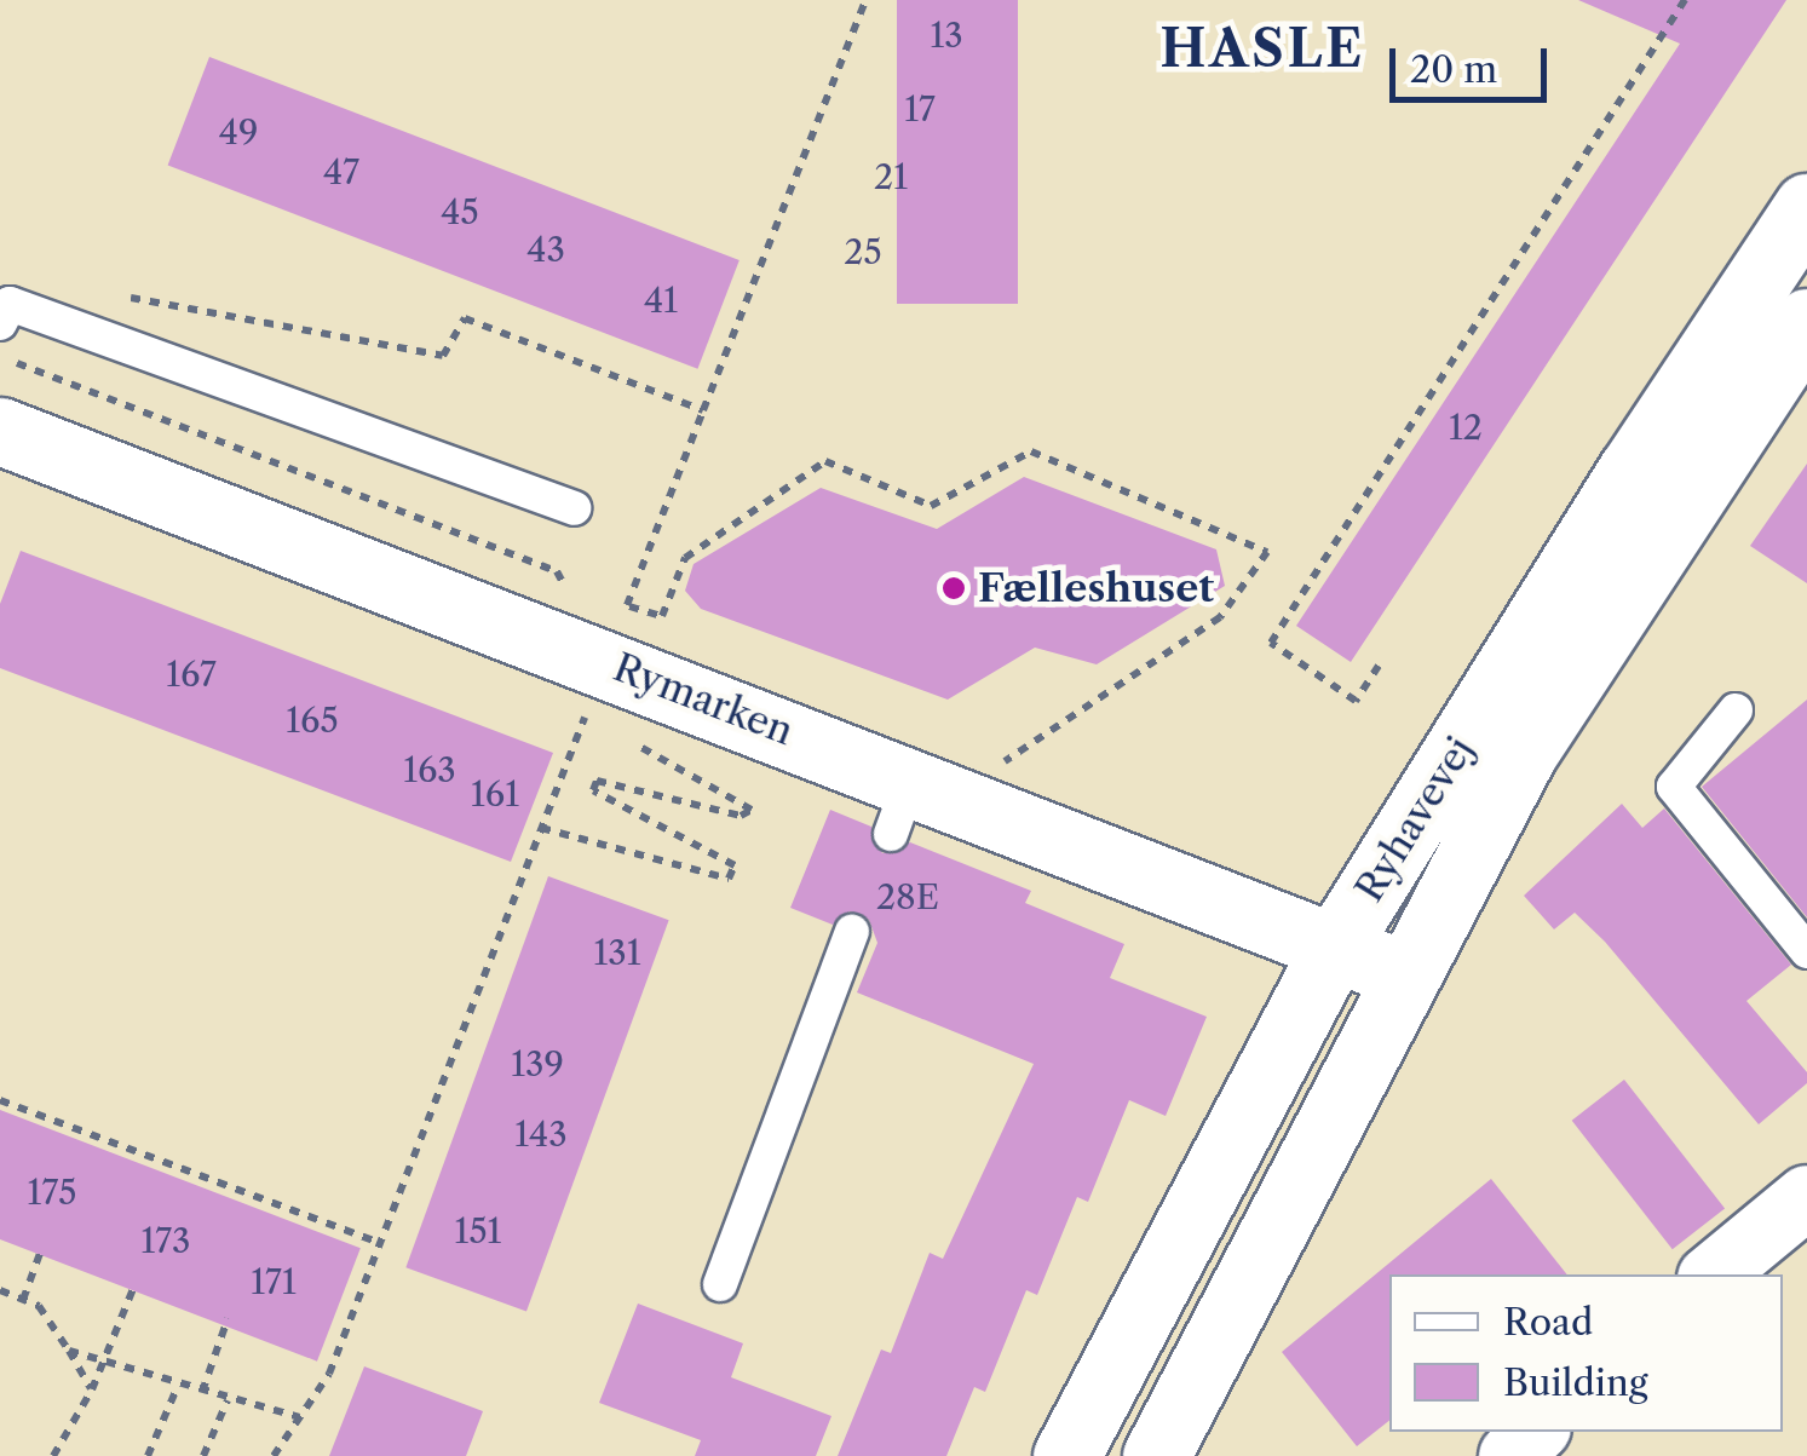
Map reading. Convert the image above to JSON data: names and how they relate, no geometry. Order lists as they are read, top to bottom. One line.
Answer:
{"streets":{"street":["Rymarken","Ryhavevej"]},"crossings":[["Rymarken","Ryhavevej"]],"districts":["HASLE"],"places":["Fælleshuset"],"house_numbers":["13","17","49","47","21","45","43","25","41","12","167","165","163","161","28E","131","139","143","175","151","173","171"],"legend":["Road","Building"],"scale_bar":"20 m"}
